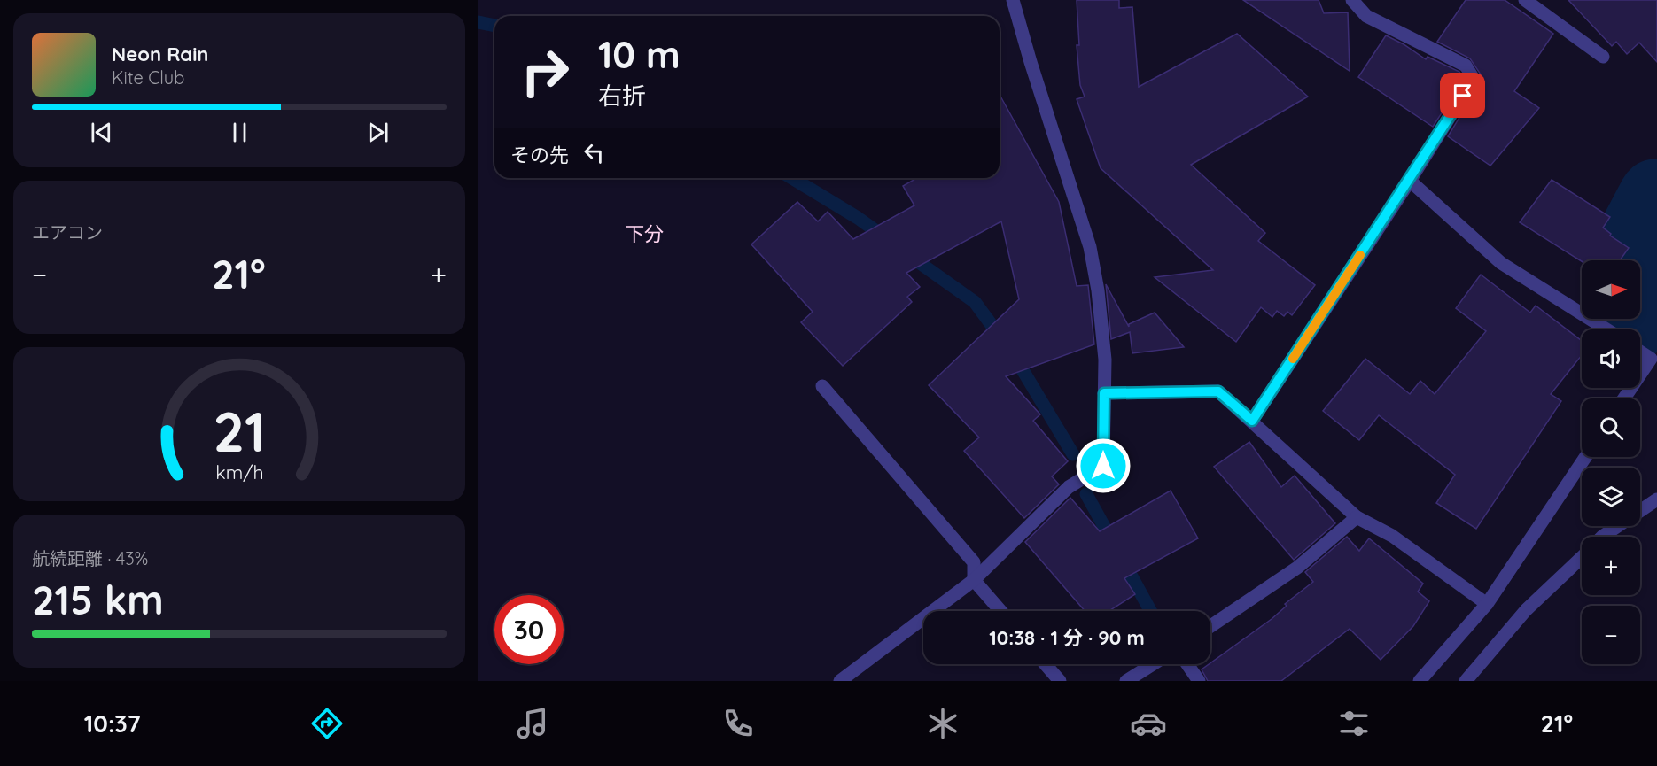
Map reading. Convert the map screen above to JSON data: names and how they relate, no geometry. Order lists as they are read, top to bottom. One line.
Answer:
{"districts":["下分"],"north":"right","page":{"turn":["10 m","右折"],"song":["Neon Rain","Kite Club"],"then":"その先","tile":["エアコン",["航続距離 · 43%","215 km"]],"heat":["−","21°","+"],"map_buttons":["+","−"],"limit":"30","trip":"10:38 · 1 分 · 90 m","tabs":["10:37","21°"],"gauge":["21","km/h"]}}
